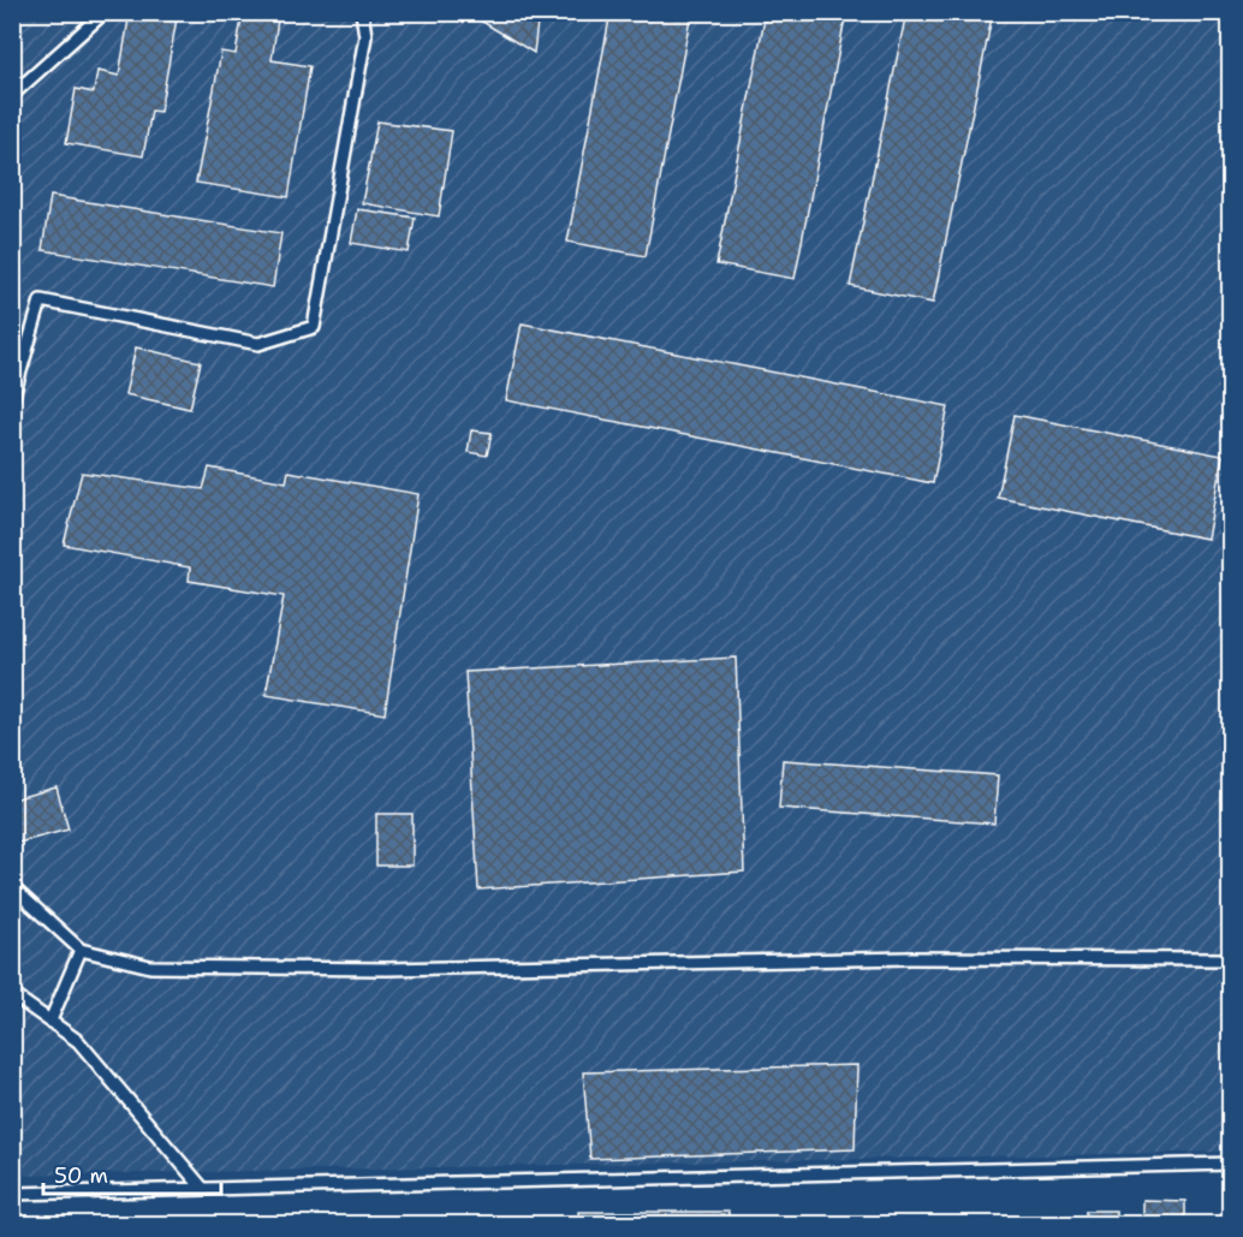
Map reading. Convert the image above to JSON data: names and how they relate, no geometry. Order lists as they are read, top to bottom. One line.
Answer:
{"scale_bar":"50 m"}
